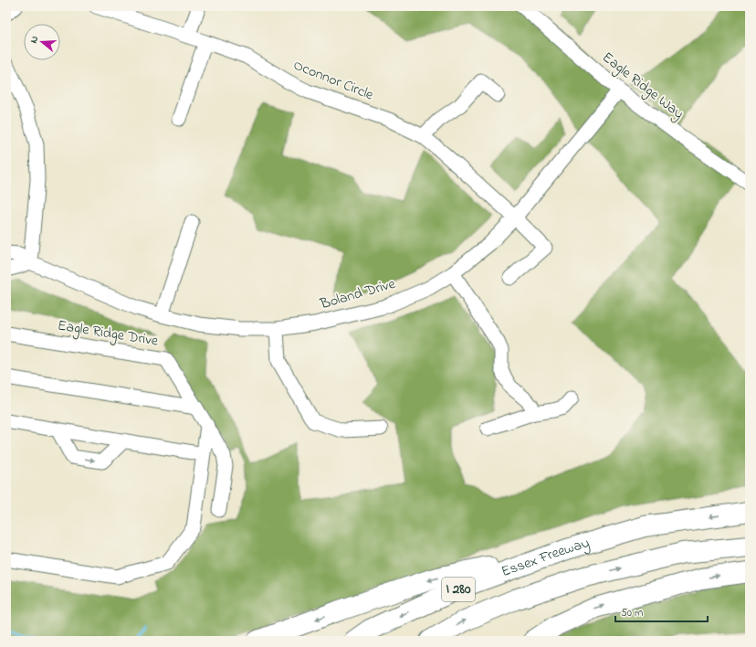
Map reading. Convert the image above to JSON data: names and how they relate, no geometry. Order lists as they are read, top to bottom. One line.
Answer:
{"streets":{"highway":["Essex Freeway","I 280"],"street":["Oconnor Circle","Eagle Ridge Way","Boland Drive","Eagle Ridge Drive"]},"crossings":[["Oconnor Circle","Boland Drive"],["Eagle Ridge Way","Boland Drive"]],"scale_bar":"50 m","north":"left"}
